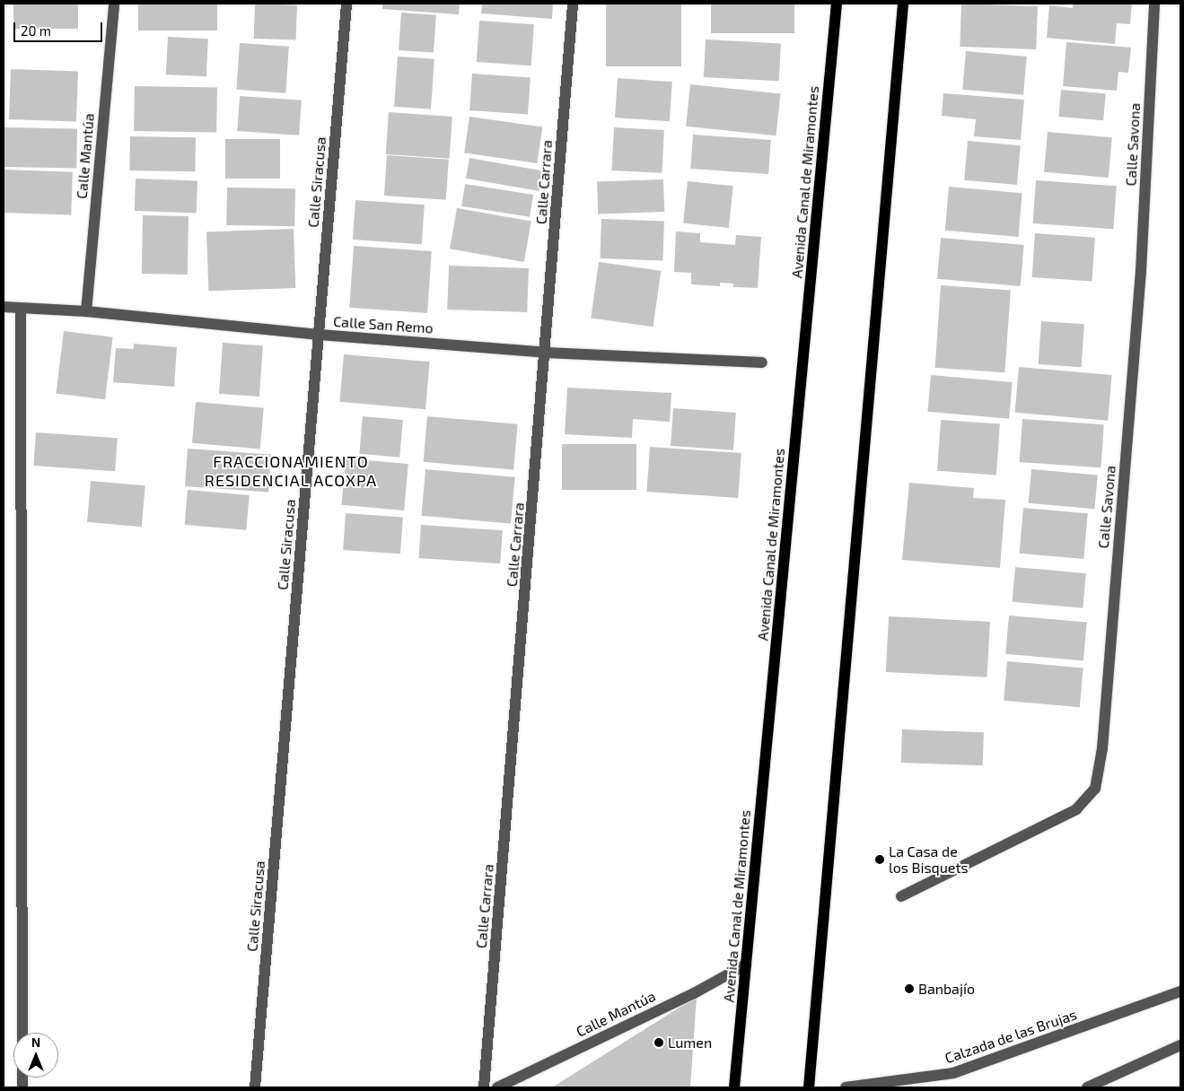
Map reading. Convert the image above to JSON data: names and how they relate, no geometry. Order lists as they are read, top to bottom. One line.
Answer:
{"streets":{"main road":["Avenida Canal de Miramontes"],"street":["Calle Savona","Calle Mantúa","Calle Siracusa","Calle Carrara","Calle San Remo","Calzada de las Brujas"]},"crossings":[["Calle Mantúa","Avenida Canal de Miramontes"],["Calle Mantúa","Calle San Remo"],["Calle Siracusa","Calle San Remo"],["Calle Carrara","Calle San Remo"]],"districts":["FRACCIONAMIENTO RESIDENCIAL ACOXPA"],"places":["La Casa de los Bisquets","Banbajío","Lumen"],"scale_bar":"20 m","north":"top"}
